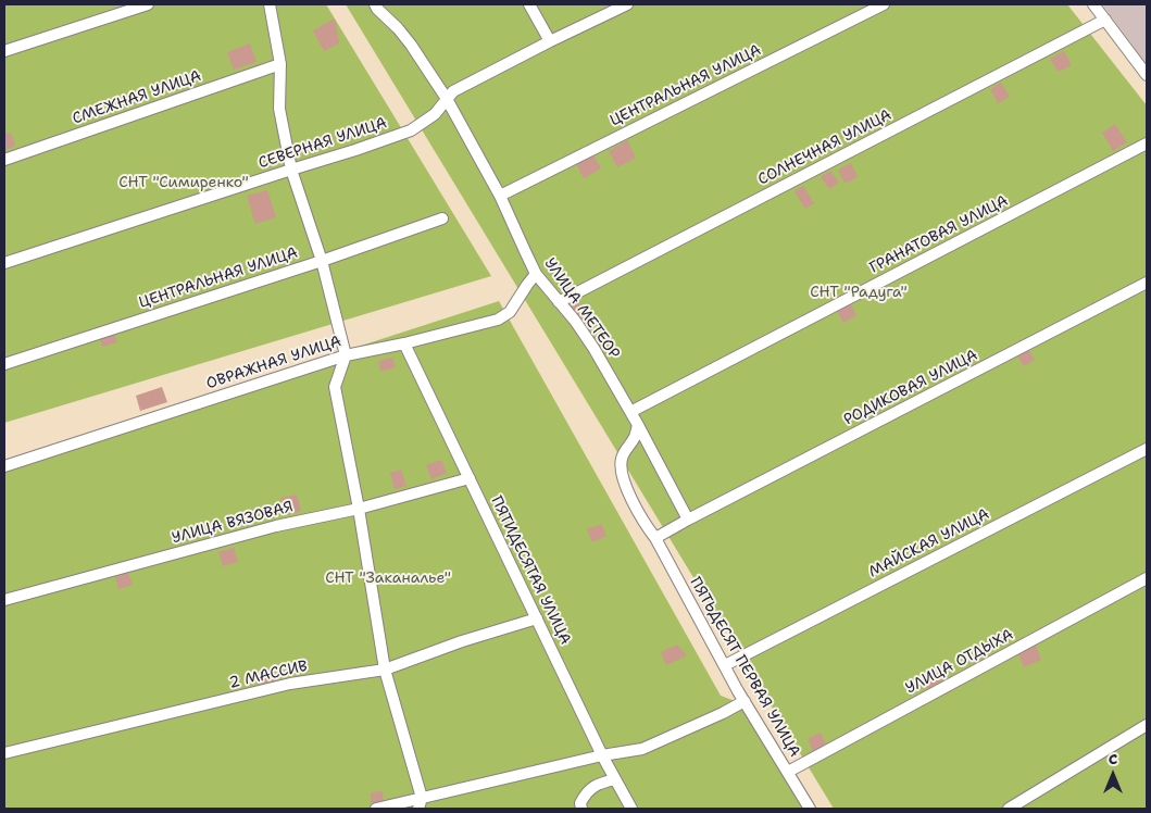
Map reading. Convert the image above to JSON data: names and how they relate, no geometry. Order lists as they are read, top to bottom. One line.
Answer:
{"streets":{"street":["ЦЕНТРАЛЬНАЯ УЛИЦА","СМЕЖНАЯ УЛИЦА","СЕВЕРНАЯ УЛИЦА","СОЛНЕЧНАЯ УЛИЦА","ГРАНАТОВАЯ УЛИЦА","УЛИЦА МЕТЕОР","ОВРАЖНАЯ УЛИЦА","РОДИКОВАЯ УЛИЦА","УЛИЦА ВЯЗОВАЯ","МАЙСКАЯ УЛИЦА","ПЯТИДЕСЯТАЯ УЛИЦА","УЛИЦА ОТДЫХА","ПЯТЬДЕСЯТ ПЕРВАЯ УЛИЦА","2 МАССИВ"]},"crossings":[["ЦЕНТРАЛЬНАЯ УЛИЦА","УЛИЦА МЕТЕОР"],["СЕВЕРНАЯ УЛИЦА","УЛИЦА МЕТЕОР"],["СОЛНЕЧНАЯ УЛИЦА","УЛИЦА МЕТЕОР"],["ГРАНАТОВАЯ УЛИЦА","УЛИЦА МЕТЕОР"],["УЛИЦА МЕТЕОР","ОВРАЖНАЯ УЛИЦА"],["УЛИЦА МЕТЕОР","РОДИКОВАЯ УЛИЦА"],["УЛИЦА МЕТЕОР","ПЯТЬДЕСЯТ ПЕРВАЯ УЛИЦА"],["ОВРАЖНАЯ УЛИЦА","ПЯТИДЕСЯТАЯ УЛИЦА"],["УЛИЦА ВЯЗОВАЯ","ПЯТИДЕСЯТАЯ УЛИЦА"],["МАЙСКАЯ УЛИЦА","ПЯТЬДЕСЯТ ПЕРВАЯ УЛИЦА"],["ПЯТИДЕСЯТАЯ УЛИЦА","2 МАССИВ"],["УЛИЦА ОТДЫХА","ПЯТЬДЕСЯТ ПЕРВАЯ УЛИЦА"]],"parks":["СНТ \"Симиренко\"","СНТ \"Радуга\"","СНТ \"Заканалье\""],"north":"top"}
